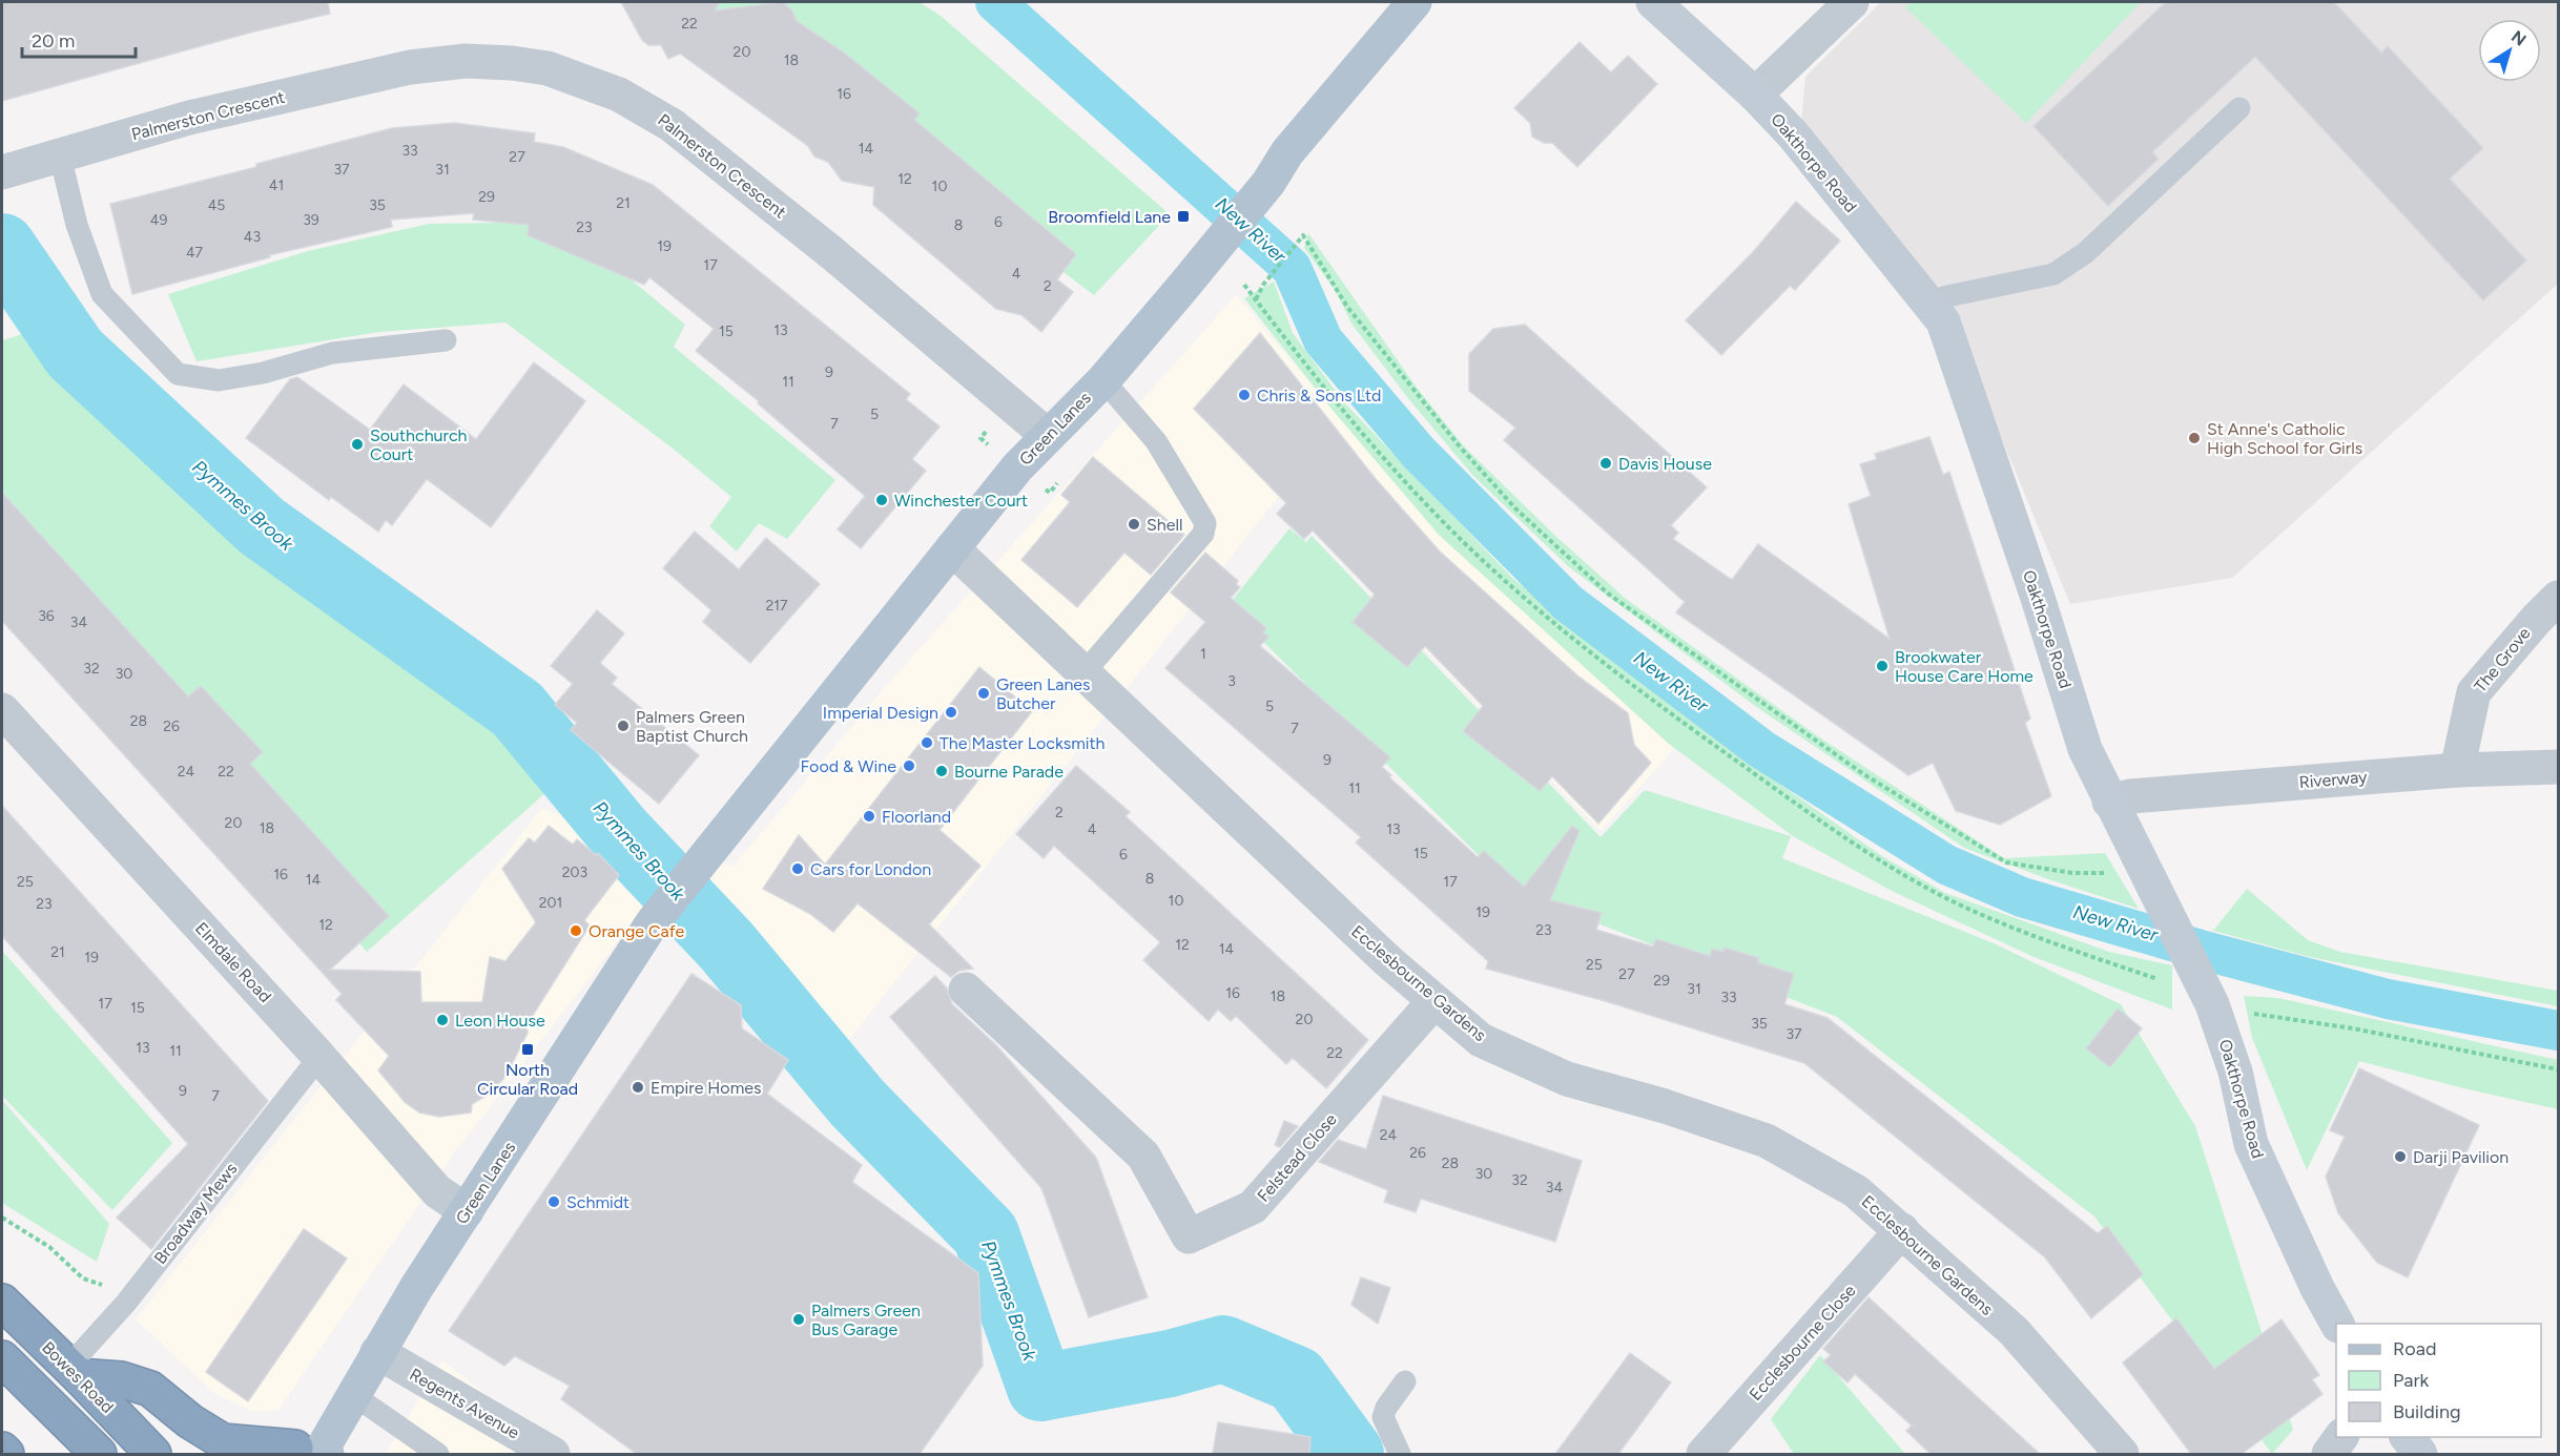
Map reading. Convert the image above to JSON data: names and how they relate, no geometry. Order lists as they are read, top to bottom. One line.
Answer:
{"streets":{"highway":["Bowes Road"],"main road":["Green Lanes"],"street":["Palmerston Crescent","Oakthorpe Road","The Grove","Riverway","Elmdale Road","Ecclesbourne Gardens","Felstead Close","Ecclesbourne Close","Regents Avenue"],"lane":["Broadway Mews"]},"crossings":[["Palmerston Crescent","Green Lanes"],["Oakthorpe Road","Riverway"],["Green Lanes","Elmdale Road"],["Green Lanes","Ecclesbourne Gardens"],["Green Lanes","Regents Avenue"],["The Grove","Riverway"],["Elmdale Road","Broadway Mews"],["Ecclesbourne Gardens","Felstead Close"],["Ecclesbourne Gardens","Ecclesbourne Close"],["Broadway Mews","Bowes Road"]],"water":["New River","Pymmes Brook"],"places":{"transit":["Broomfield Lane","North Circular Road"],"other":["Chris & Sons Ltd","St Anne's Catholic High School for Girls","Southchurch Court","Davis House","Winchester Court","Shell","Brookwater House Care Home","Green Lanes Butcher","Imperial Design","Palmers Green Baptist Church","The Master Locksmith","Food & Wine","Bourne Parade","Floorland","Cars for London","Orange Cafe","Leon House","Empire Homes","Darji Pavilion","Schmidt","Palmers Green Bus Garage"]},"house_numbers":["22","20","18","16","14","33","27","37","31","12","41","10","29","21","45","35","49","39","6","8","23","43","19","47","17","4","2","13","15","9","11","5","7","217","36","34","1","32","30","3","5","28","26","7","9","24","22","11","2","20","18","4","13","15","6","203","16","8","14","25","17","10","201","23","19","12","23","12","14","21","19","25","27","29","31","16","18","33","17","15","20","35","37","13","11","22","9","7","24","26","28","30","32","34"],"legend":["Road","Park","Building"],"scale_bar":"20 m","north":"top right"}
